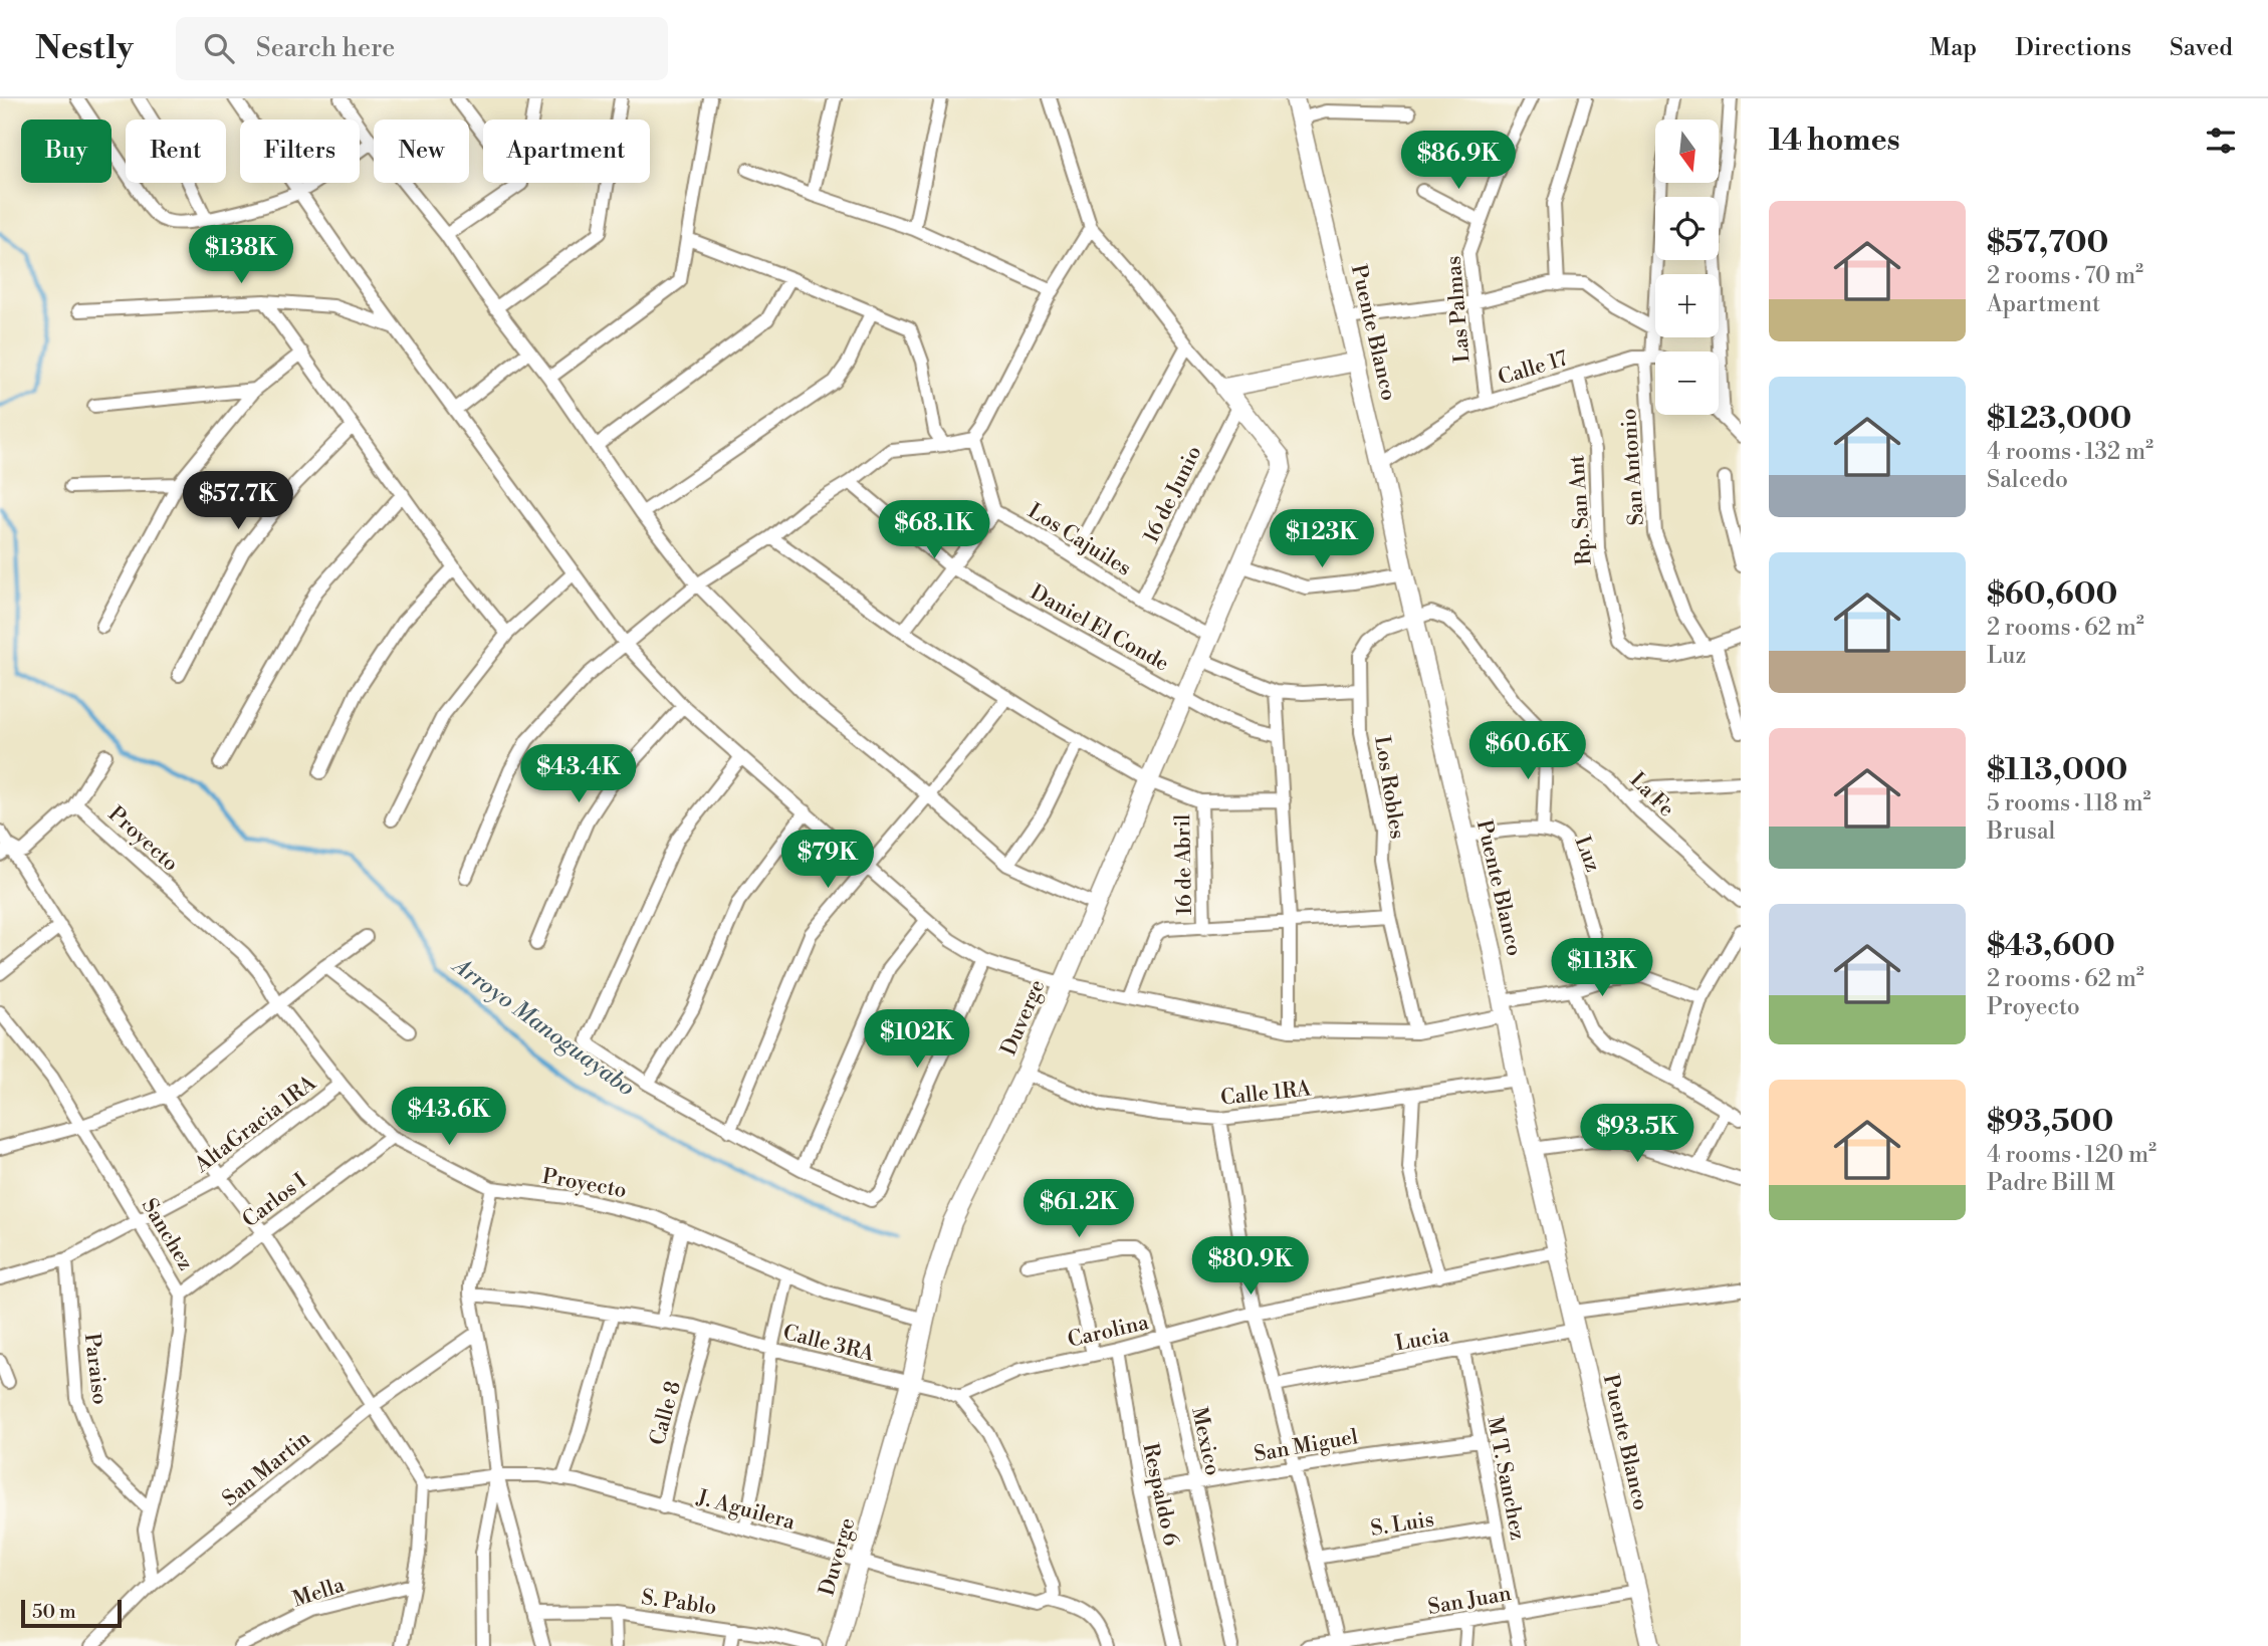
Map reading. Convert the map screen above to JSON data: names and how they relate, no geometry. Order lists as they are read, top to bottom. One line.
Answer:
{"streets":{"street":["Las Palmas","Puente Blanco","Calle 17","San Antonio","16 de Junio","Rp. San Ant","Los Cajuiles","Daniel El Conde","Los Robles","La Fe","Proyecto","Luz","16 de Abril","Duverge","Calle 1RA","AltaGracia 1RA","Carlos I","Sanchez","Carolina","Lucia","Calle 3RA","Paraiso","Calle 8","Mexico","San Miguel","San Martin","M T. Sanchez","Respaldo 6","J. Aguilera","S. Luis","Mella","San Juan","S. Pablo"]},"crossings":[["Las Palmas","Calle 17"],["Puente Blanco","Calle 17"],["Puente Blanco","Los Robles"],["Puente Blanco","La Fe"],["Puente Blanco","Luz"],["Puente Blanco","Calle 1RA"],["Puente Blanco","Carolina"],["Puente Blanco","Lucia"],["Puente Blanco","San Juan"],["Calle 17","San Antonio"],["Calle 17","Rp. San Ant"],["San Antonio","Rp. San Ant"],["16 de Junio","Los Cajuiles"],["16 de Junio","Duverge"],["Los Cajuiles","Duverge"],["Daniel El Conde","Duverge"],["Los Robles","La Fe"],["Proyecto","Duverge"],["Proyecto","AltaGracia 1RA"],["Proyecto","Carlos I"],["Duverge","Calle 1RA"],["Duverge","Calle 3RA"],["Duverge","J. Aguilera"],["AltaGracia 1RA","Sanchez"],["AltaGracia 1RA","Paraiso"],["Carlos I","Sanchez"],["Sanchez","Paraiso"],["Carolina","Calle 3RA"],["Carolina","Mexico"],["Carolina","Respaldo 6"],["Lucia","M T. Sanchez"],["Calle 3RA","Calle 8"],["Calle 8","J. Aguilera"],["Mexico","San Miguel"],["San Miguel","M T. Sanchez"],["San Miguel","Respaldo 6"],["M T. Sanchez","S. Luis"],["M T. Sanchez","San Juan"]],"water":["Arroyo Manoguayabo"],"scale_bar":"50 m","north":"bottom","page":{"header":"Nestly","search":"Search here","nav":["Map","Directions","Saved"],"heading":"14 homes","map_buttons":["+","−"],"chip":["Buy","Rent","Filters","New","Apartment"],"price":["$86.9K","$138K","$57.7K","$68.1K","$123K","$60.6K","$43.4K","$79K","$113K","$102K","$43.6K","$93.5K","$61.2K","$80.9K"],"list":[{"name":"$57,700","note":"2 rooms · 70 m² · Apartment"},{"name":"$123,000","note":"4 rooms · 132 m² · Salcedo"},{"name":"$60,600","note":"2 rooms · 62 m² · Luz"},{"name":"$113,000","note":"5 rooms · 118 m² · Brusal"},{"name":"$43,600","note":"2 rooms · 62 m² · Proyecto"},{"name":"$93,500","note":"4 rooms · 120 m² · Padre Bill M"}],"scale":"50 m"}}
